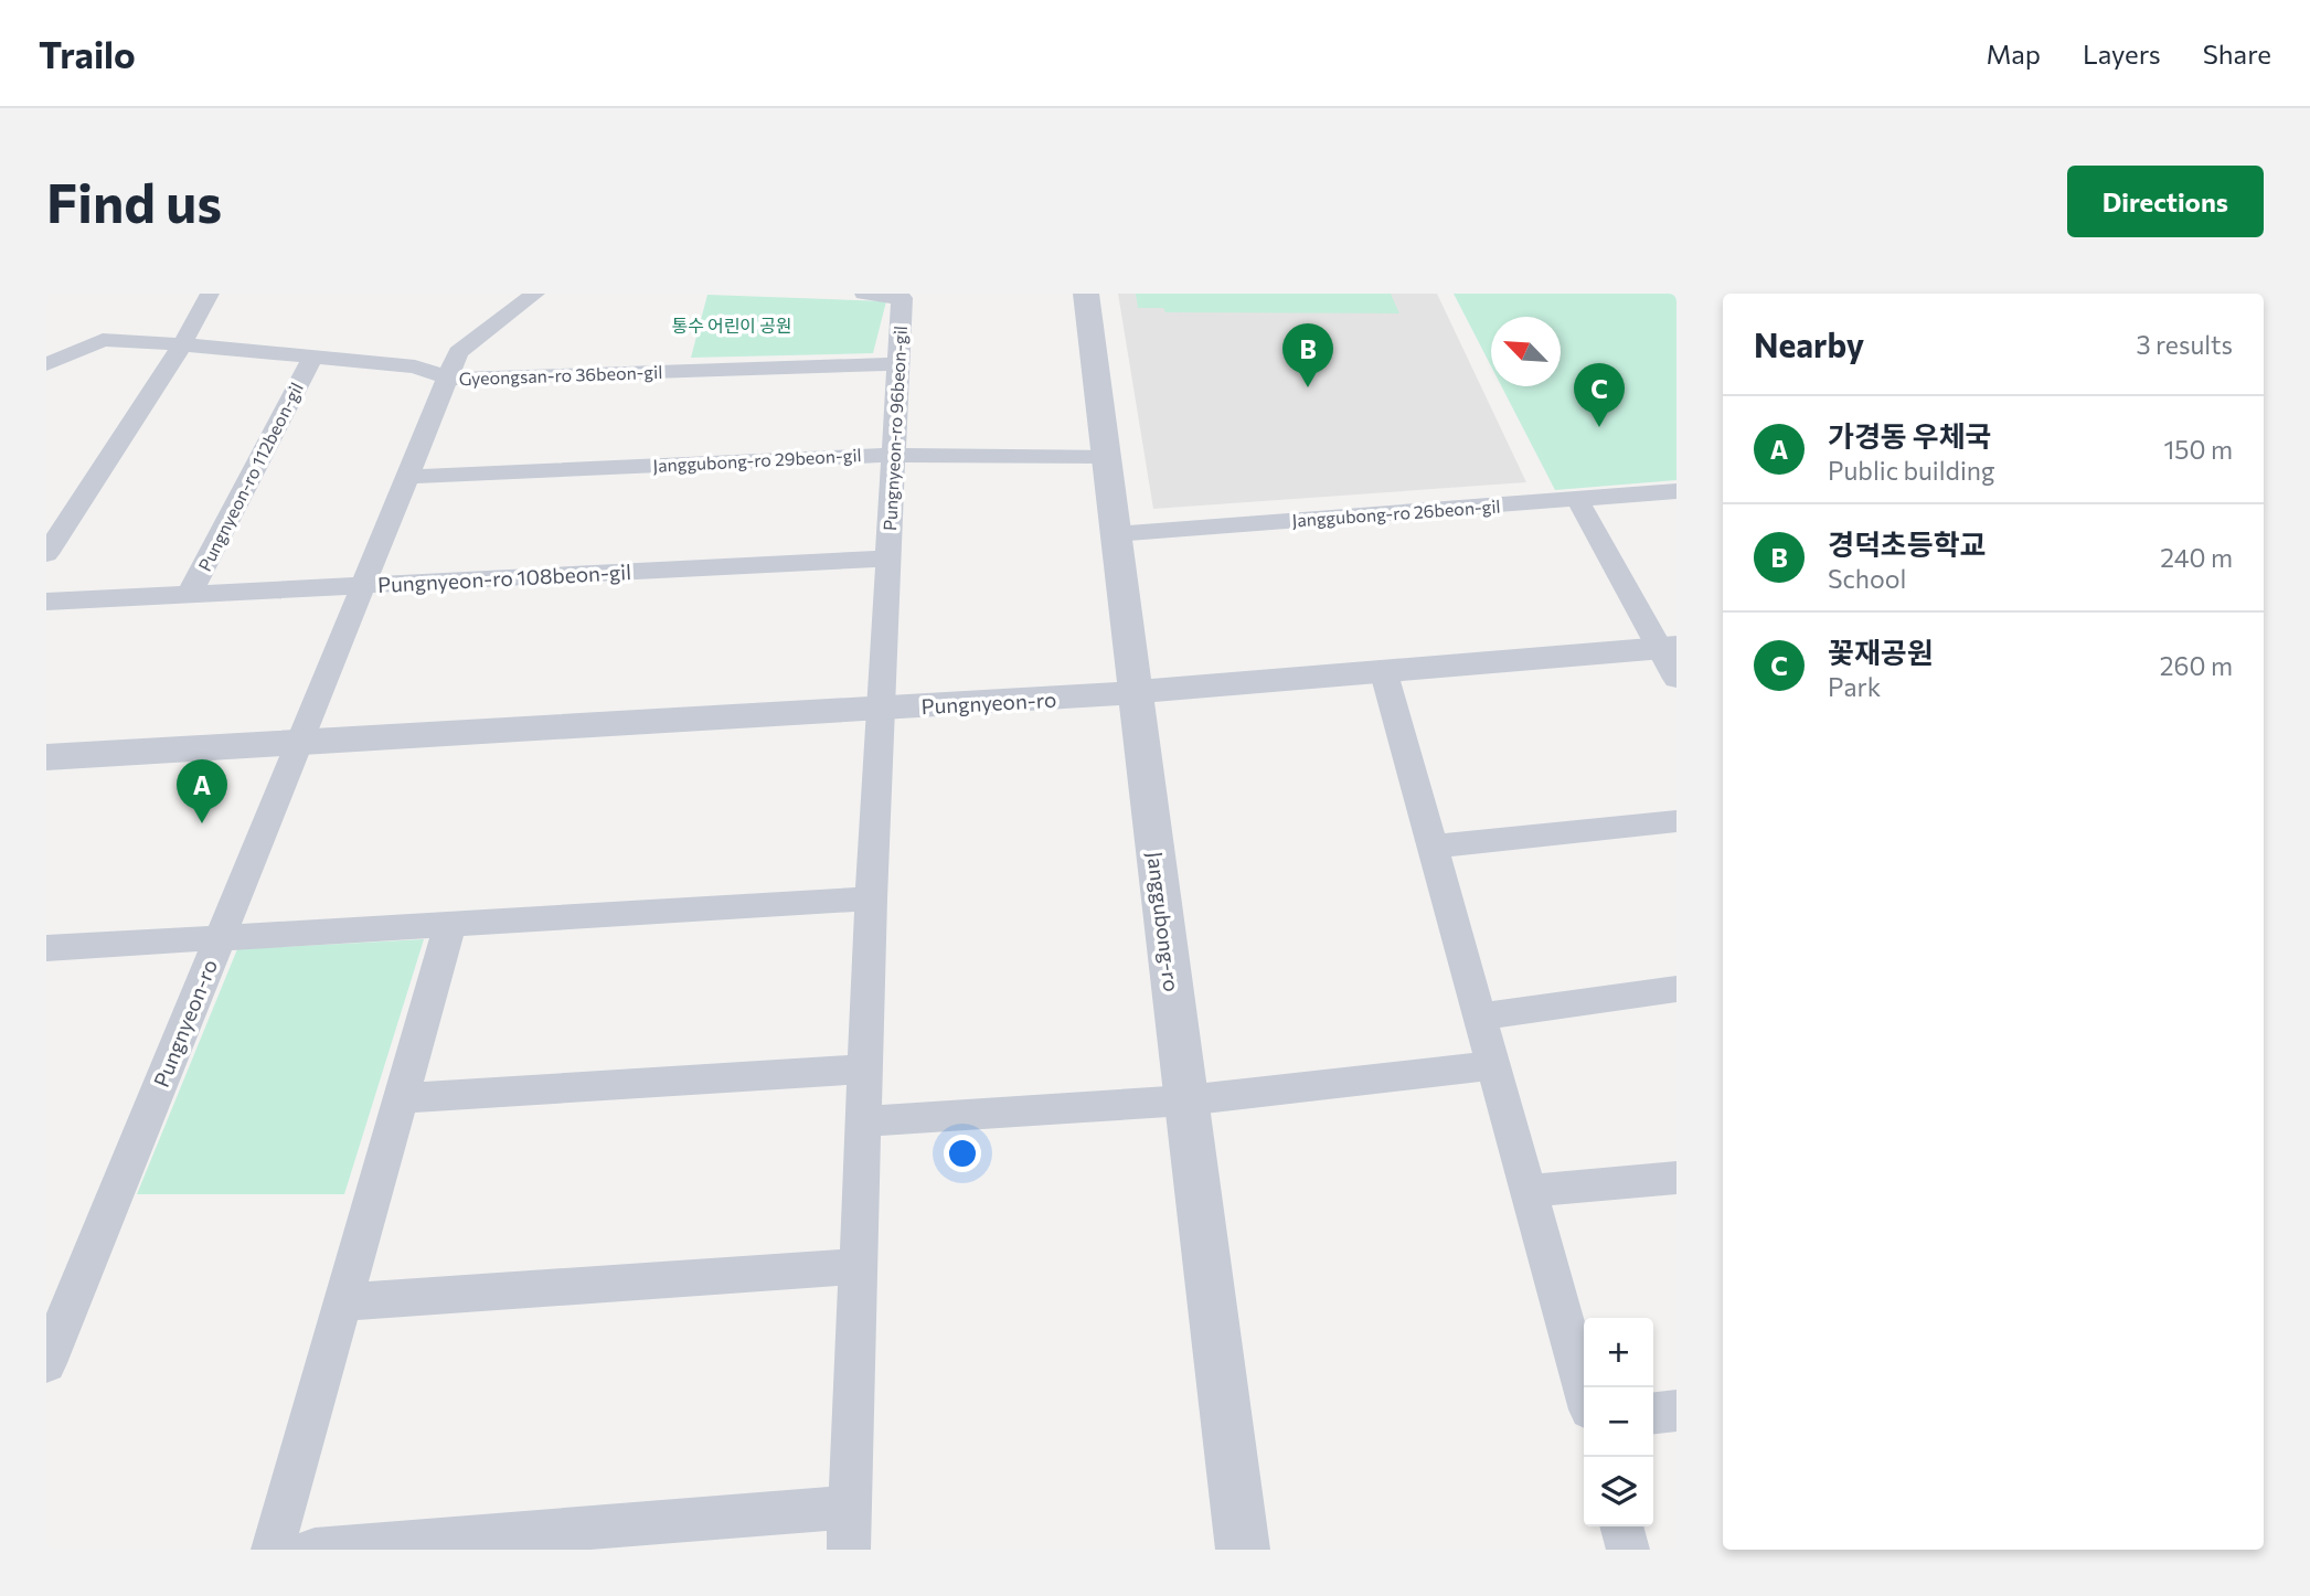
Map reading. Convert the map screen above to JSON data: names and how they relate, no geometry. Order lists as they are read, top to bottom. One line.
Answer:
{"streets":{"street":["Gyeongsan-ro 36beon-gil","Pungnyeon-ro 96beon-gil","Janggubong-ro 29beon-gil","Pungnyeon-ro 112beon-gil","Janggubong-ro 26beon-gil","Pungnyeon-ro 108beon-gil","Pungnyeon-ro","Janggubong-ro"]},"crossings":[["Gyeongsan-ro 36beon-gil","Pungnyeon-ro 96beon-gil"],["Gyeongsan-ro 36beon-gil","Pungnyeon-ro 112beon-gil"],["Gyeongsan-ro 36beon-gil","Pungnyeon-ro 108beon-gil"],["Pungnyeon-ro 96beon-gil","Janggubong-ro 29beon-gil"],["Pungnyeon-ro 96beon-gil","Pungnyeon-ro 108beon-gil"],["Pungnyeon-ro 96beon-gil","Pungnyeon-ro"],["Janggubong-ro 29beon-gil","Pungnyeon-ro 108beon-gil"],["Janggubong-ro 29beon-gil","Janggubong-ro"],["Pungnyeon-ro 112beon-gil","Pungnyeon-ro 108beon-gil"],["Janggubong-ro 26beon-gil","Janggubong-ro"],["Pungnyeon-ro 108beon-gil","Pungnyeon-ro"],["Pungnyeon-ro","Janggubong-ro"]],"parks":["통수 어린이 공원"],"north":"top left","page":{"header":"Trailo","nav":["Map","Layers","Share"],"buttons":"Directions","title":"Find us","heading":["Nearby","3 results"],"pins":["B","C","A"],"list":[{"mark":"A","name":"가경동 우체국","note":"Public building","value":"150 m"},{"mark":"B","name":"경덕초등학교","note":"School","value":"240 m"},{"mark":"C","name":"꽃재공원","note":"Park","value":"260 m"}],"map_buttons":["+","−"]}}
